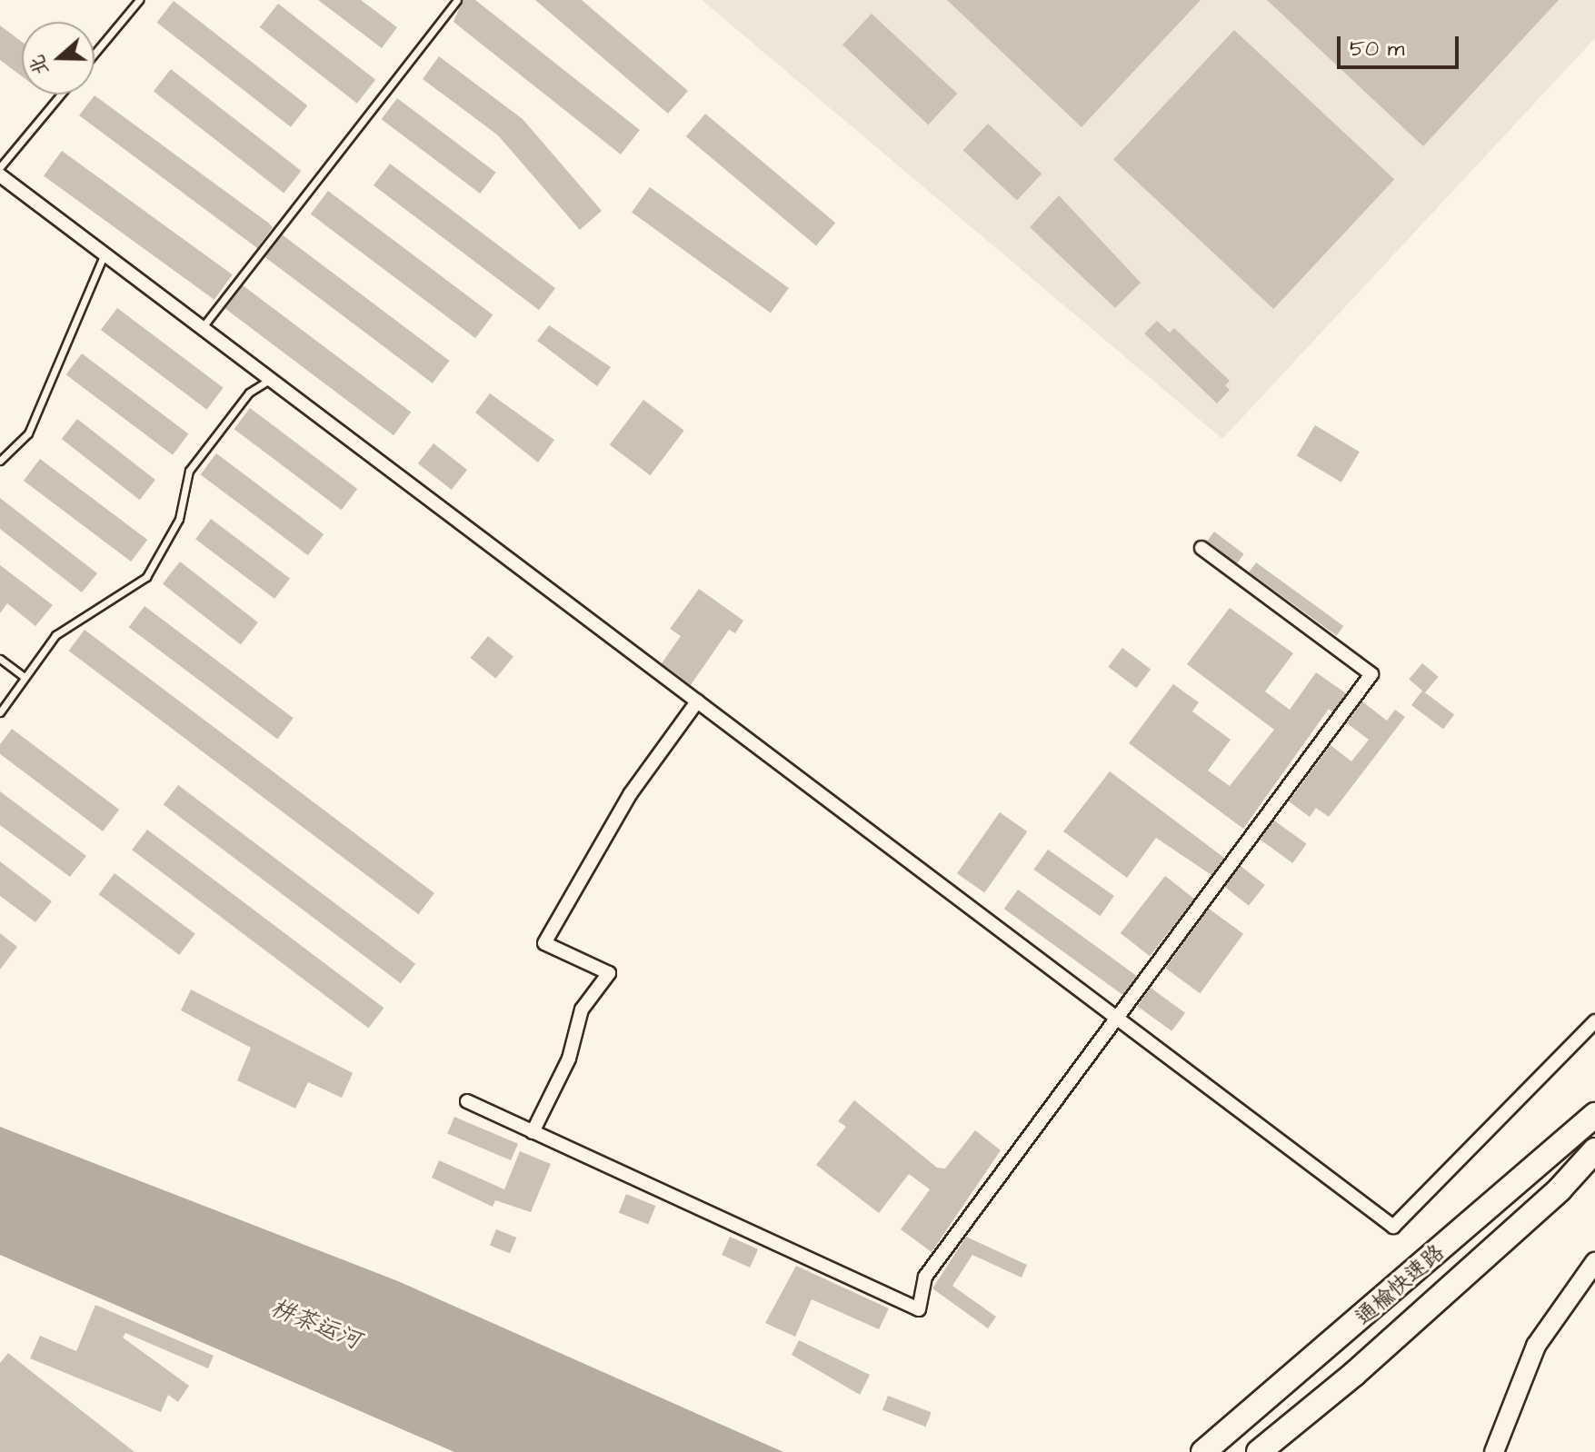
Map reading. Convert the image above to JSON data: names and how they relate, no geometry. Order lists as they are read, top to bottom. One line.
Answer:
{"streets":{"highway":["通榆快速路"]},"water":["栟茶运河"],"scale_bar":"50 m","north":"left"}
